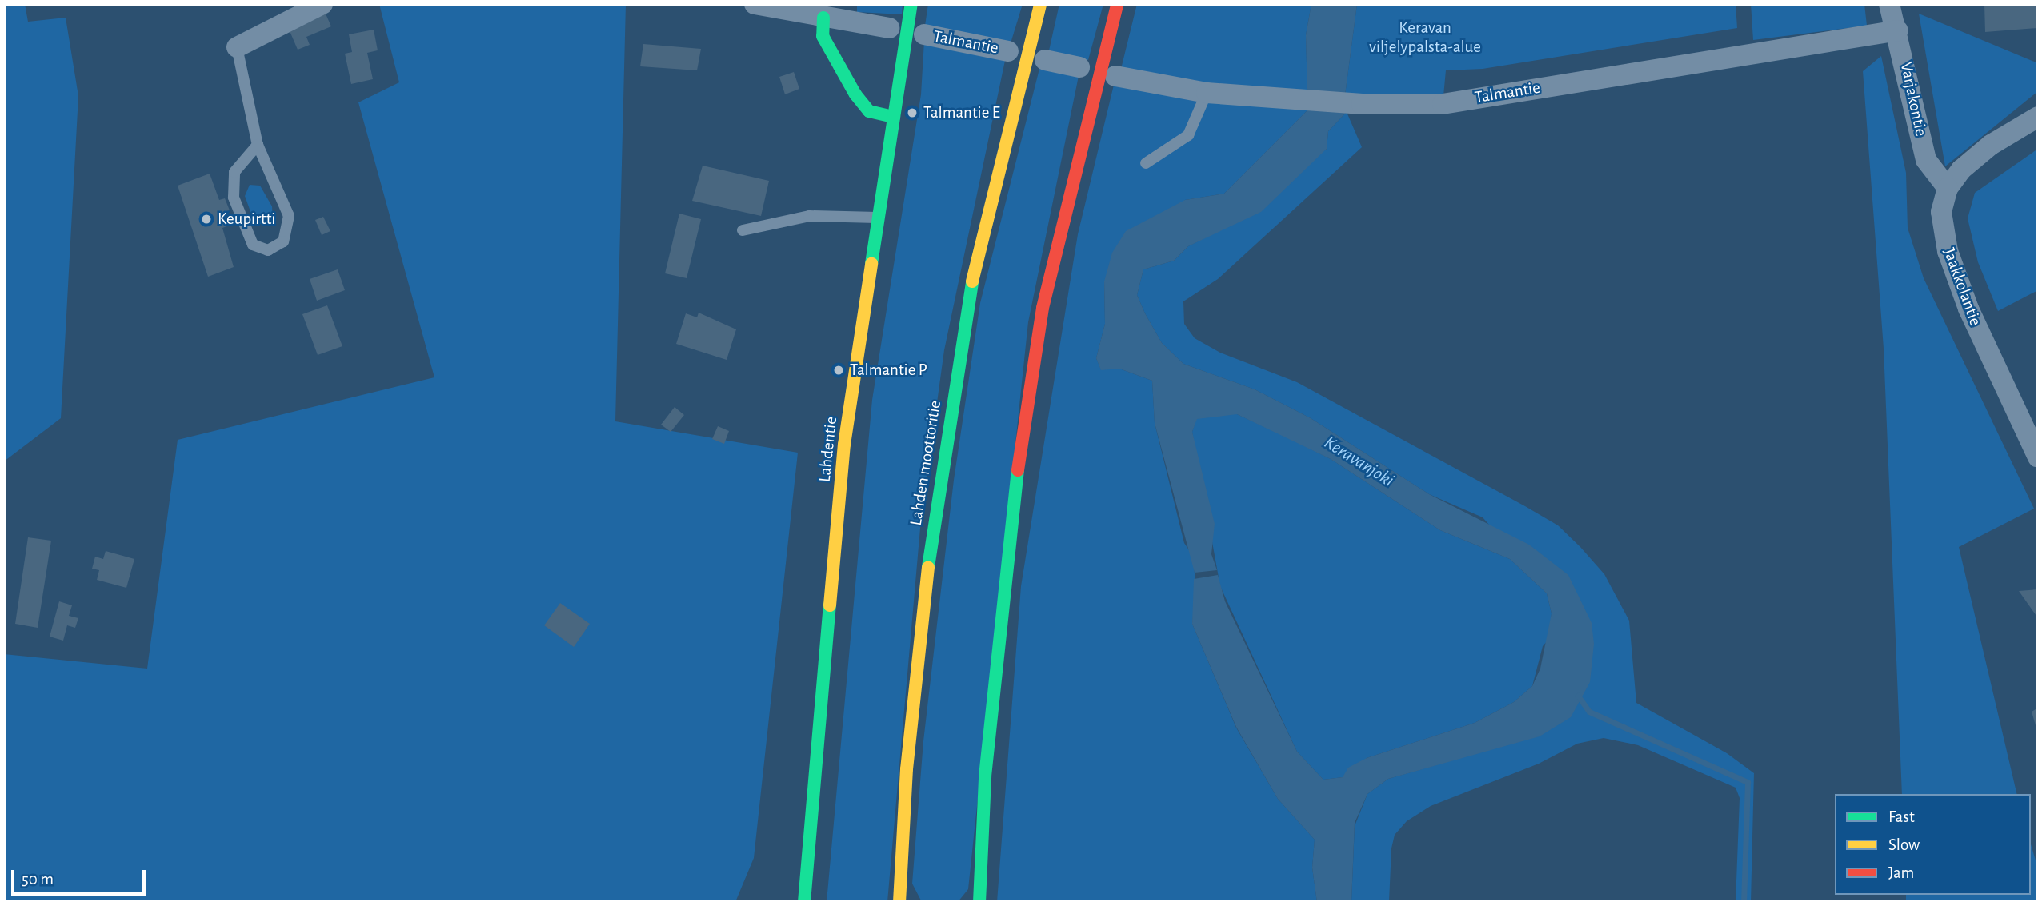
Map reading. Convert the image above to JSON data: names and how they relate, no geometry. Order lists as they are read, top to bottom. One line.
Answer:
{"streets":{"main road":["Lahdentie","Lahden moottoritie"],"street":["Talmantie","Varjakontie","Jaakkolantie"]},"crossings":[["Talmantie","Varjakontie"],["Varjakontie","Jaakkolantie"]],"water":["Keravanjoki"],"parks":["Keravan viljelypalsta-alue"],"places":["Talmantie E","Keupirtti","Talmantie P"],"legend":["Fast","Slow","Jam"],"scale_bar":"50 m"}
